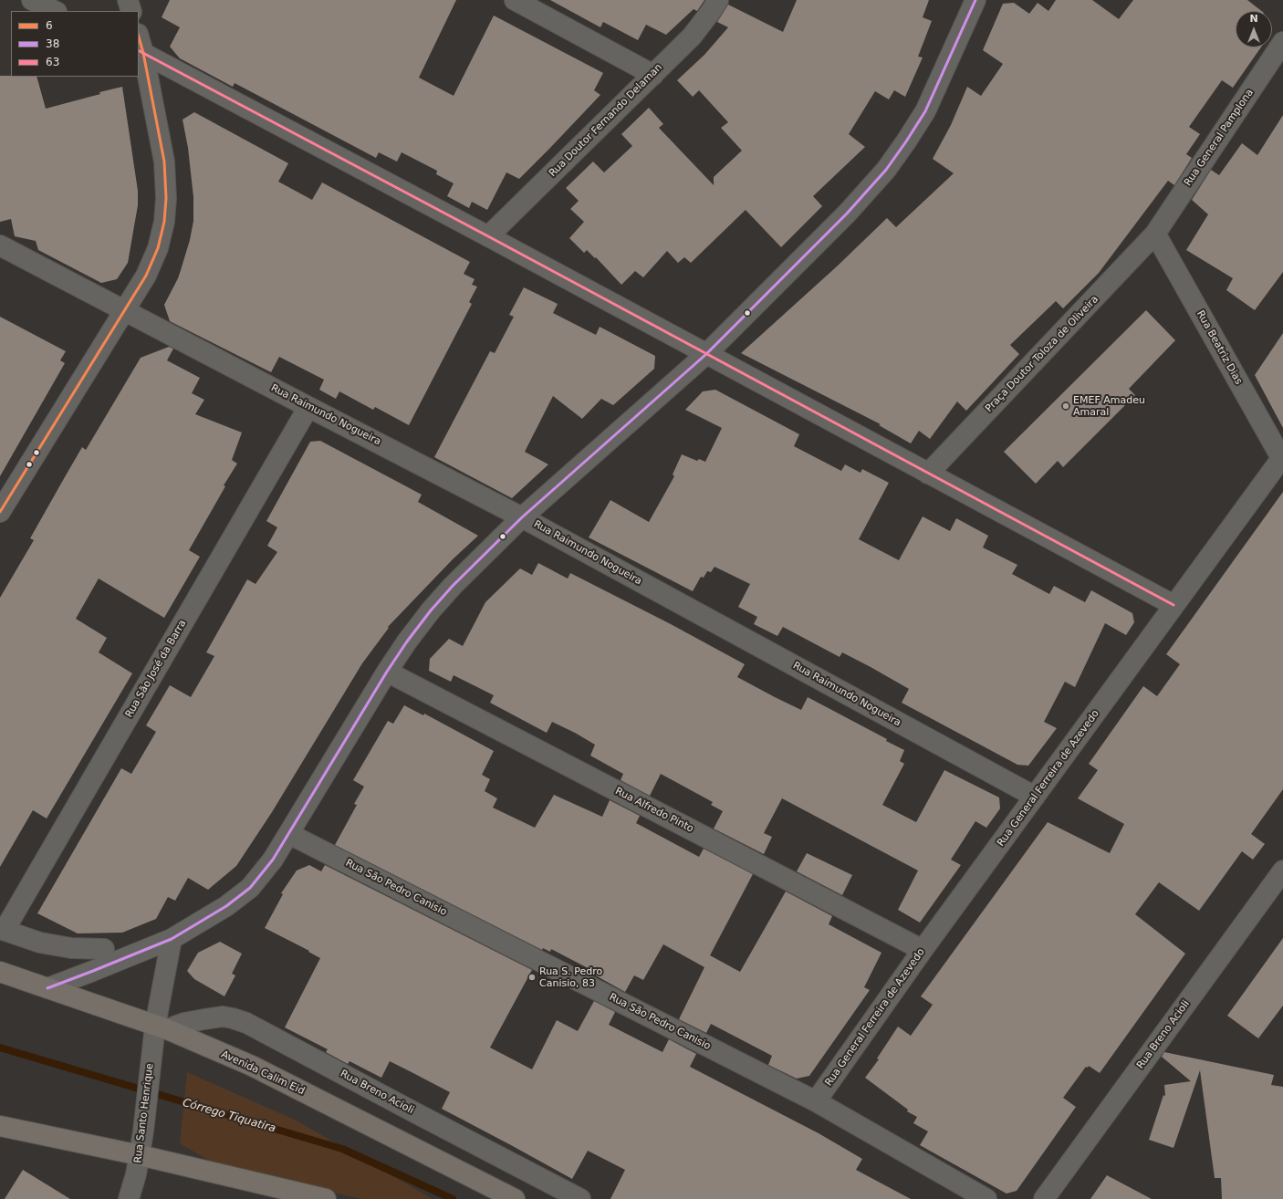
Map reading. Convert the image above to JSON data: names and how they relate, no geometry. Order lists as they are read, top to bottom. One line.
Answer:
{"streets":{"main road":["Avenida Calim Eid"],"street":["Rua Doutor Fernando Delaman","Rua General Pamplona","Rua Beatriz Dias","Praça Doutor Toloza de Oliveira","Rua Raimundo Nogueira","Rua São José da Barra","Rua General Ferreira de Azevedo","Rua Alfredo Pinto","Rua São Pedro Canisio","Rua Breno Acioli","Rua Santo Henrique"]},"crossings":[["Rua General Pamplona","Rua Beatriz Dias"],["Rua General Pamplona","Praça Doutor Toloza de Oliveira"],["Rua Beatriz Dias","Praça Doutor Toloza de Oliveira"],["Rua Beatriz Dias","Rua General Ferreira de Azevedo"],["Rua Raimundo Nogueira","Rua São José da Barra"],["Rua Raimundo Nogueira","Rua General Ferreira de Azevedo"],["Rua General Ferreira de Azevedo","Rua Alfredo Pinto"],["Rua General Ferreira de Azevedo","Rua São Pedro Canisio"],["Rua Breno Acioli","Avenida Calim Eid"],["Rua Breno Acioli","Rua Santo Henrique"],["Avenida Calim Eid","Rua Santo Henrique"]],"water":["Córrego Tiquatira"],"places":["EMEF Amadeu Amaral","Rua S. Pedro Canisio, 83"],"lines":["transit line 38","transit line 6","transit line 63"],"legend":["6","38","63"],"north":"top"}
